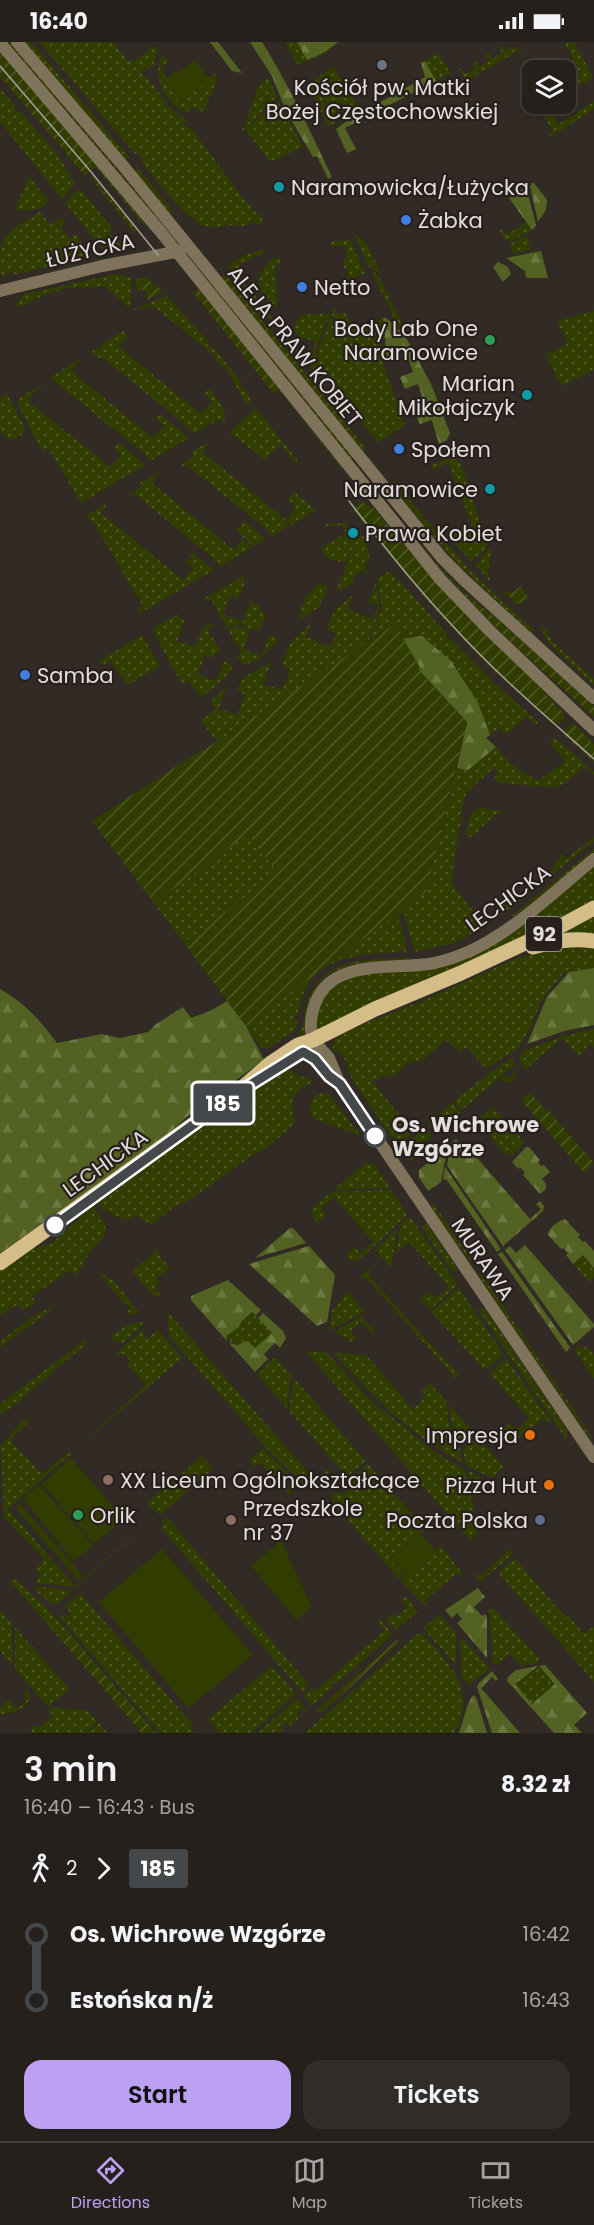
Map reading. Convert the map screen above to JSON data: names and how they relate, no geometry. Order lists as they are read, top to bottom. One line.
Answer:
{"streets":{"main road":["LECHICKA","92"],"street":["ŁUŻYCKA","ALEJA PRAW KOBIET","MURAWA"]},"crossings":[["ŁUŻYCKA","ALEJA PRAW KOBIET"],["LECHICKA","MURAWA"]],"places":["Kościół pw. Matki Bożej Częstochowskiej","Naramowicka/Łużycka","Żabka","Netto","Body Lab One Naramowice","Marian Mikołajczyk","Społem","Naramowice","Prawa Kobiet","Samba","Os. Wichrowe Wzgórze","Impresja","XX Liceum Ogólnokształcące","Pizza Hut","Orlik","Przedszkole nr 37","Poczta Polska"],"lines":["bus line 185"],"page":{"status":"16:40","on_map":"185","heading":["3 min","16:40 – 16:43 · Bus","8.32 zł"],"legs":["2","185"],"list":[{"name":"Os. Wichrowe Wzgórze","value":"16:42"},{"name":"Estońska n/ż","value":"16:43"}],"buttons":["Start","Tickets"],"tabs":["Directions","Map","Tickets"]}}
